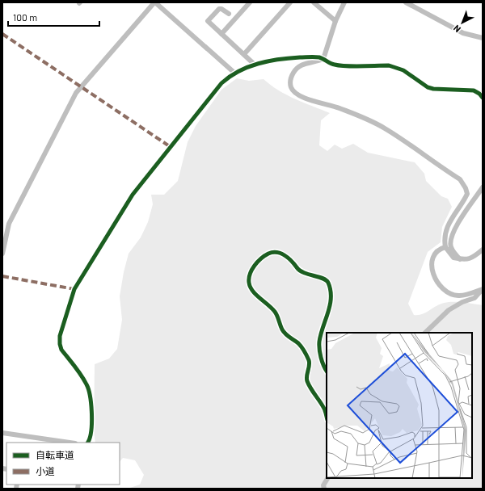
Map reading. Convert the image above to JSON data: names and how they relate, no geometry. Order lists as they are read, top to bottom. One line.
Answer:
{"legend":["自転車道","小道"],"scale_bar":"100 m","north":"bottom left"}
